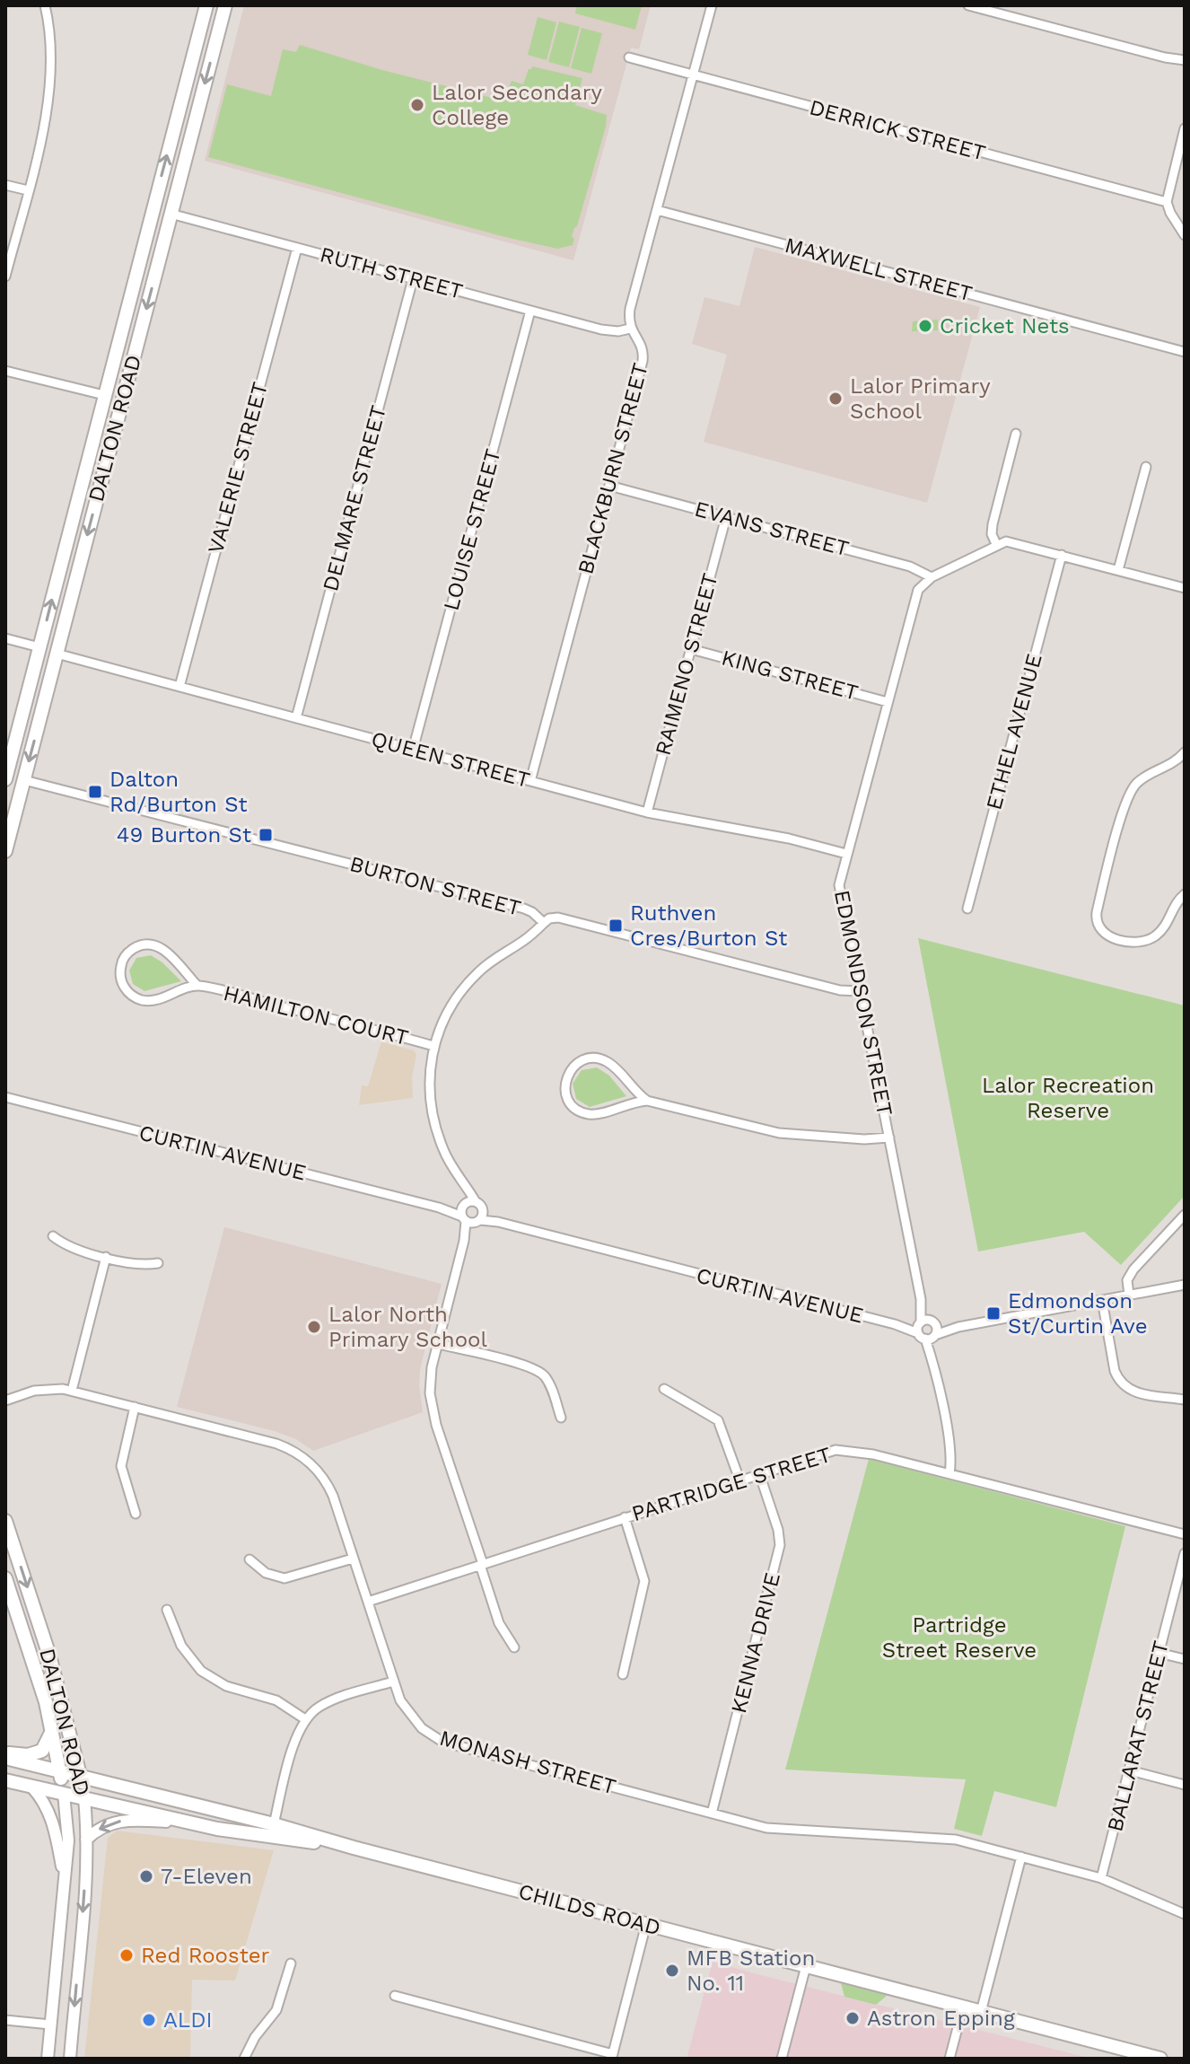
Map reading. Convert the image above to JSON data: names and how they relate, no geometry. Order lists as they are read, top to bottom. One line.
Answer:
{"streets":{"main road":["RUTH STREET","DALTON ROAD","BURTON STREET","CHILDS ROAD"],"street":["DERRICK STREET","MAXWELL STREET","VALERIE STREET","BLACKBURN STREET","DELMARE STREET","EVANS STREET","LOUISE STREET","RAIMENO STREET","KING STREET","ETHEL AVENUE","QUEEN STREET","EDMONDSON STREET","HAMILTON COURT","CURTIN AVENUE","PARTRIDGE STREET","KENNA DRIVE","BALLARAT STREET","MONASH STREET"]},"crossings":[["DERRICK STREET","BLACKBURN STREET"],["MAXWELL STREET","BLACKBURN STREET"],["RUTH STREET","DALTON ROAD"],["RUTH STREET","VALERIE STREET"],["RUTH STREET","BLACKBURN STREET"],["RUTH STREET","DELMARE STREET"],["RUTH STREET","LOUISE STREET"],["DALTON ROAD","QUEEN STREET"],["DALTON ROAD","BURTON STREET"],["DALTON ROAD","CHILDS ROAD"],["VALERIE STREET","QUEEN STREET"],["BLACKBURN STREET","EVANS STREET"],["BLACKBURN STREET","QUEEN STREET"],["DELMARE STREET","QUEEN STREET"],["EVANS STREET","RAIMENO STREET"],["EVANS STREET","EDMONDSON STREET"],["LOUISE STREET","QUEEN STREET"],["RAIMENO STREET","KING STREET"],["RAIMENO STREET","QUEEN STREET"],["KING STREET","EDMONDSON STREET"],["QUEEN STREET","EDMONDSON STREET"],["BURTON STREET","EDMONDSON STREET"],["BURTON STREET","CURTIN AVENUE"],["EDMONDSON STREET","CURTIN AVENUE"],["EDMONDSON STREET","PARTRIDGE STREET"],["HAMILTON COURT","CURTIN AVENUE"],["PARTRIDGE STREET","KENNA DRIVE"],["PARTRIDGE STREET","MONASH STREET"],["KENNA DRIVE","MONASH STREET"],["BALLARAT STREET","MONASH STREET"]],"parks":["Lalor Recreation Reserve","Partridge Street Reserve"],"places":{"other":["Lalor Secondary College","Cricket Nets","Lalor Primary School","Lalor North Primary School","7-Eleven","Red Rooster","MFB Station No. 11","Astron Epping","ALDI"],"transit":["Dalton Rd/Burton St","49 Burton St","Ruthven Cres/Burton St","Edmondson St/Curtin Ave"]}}
